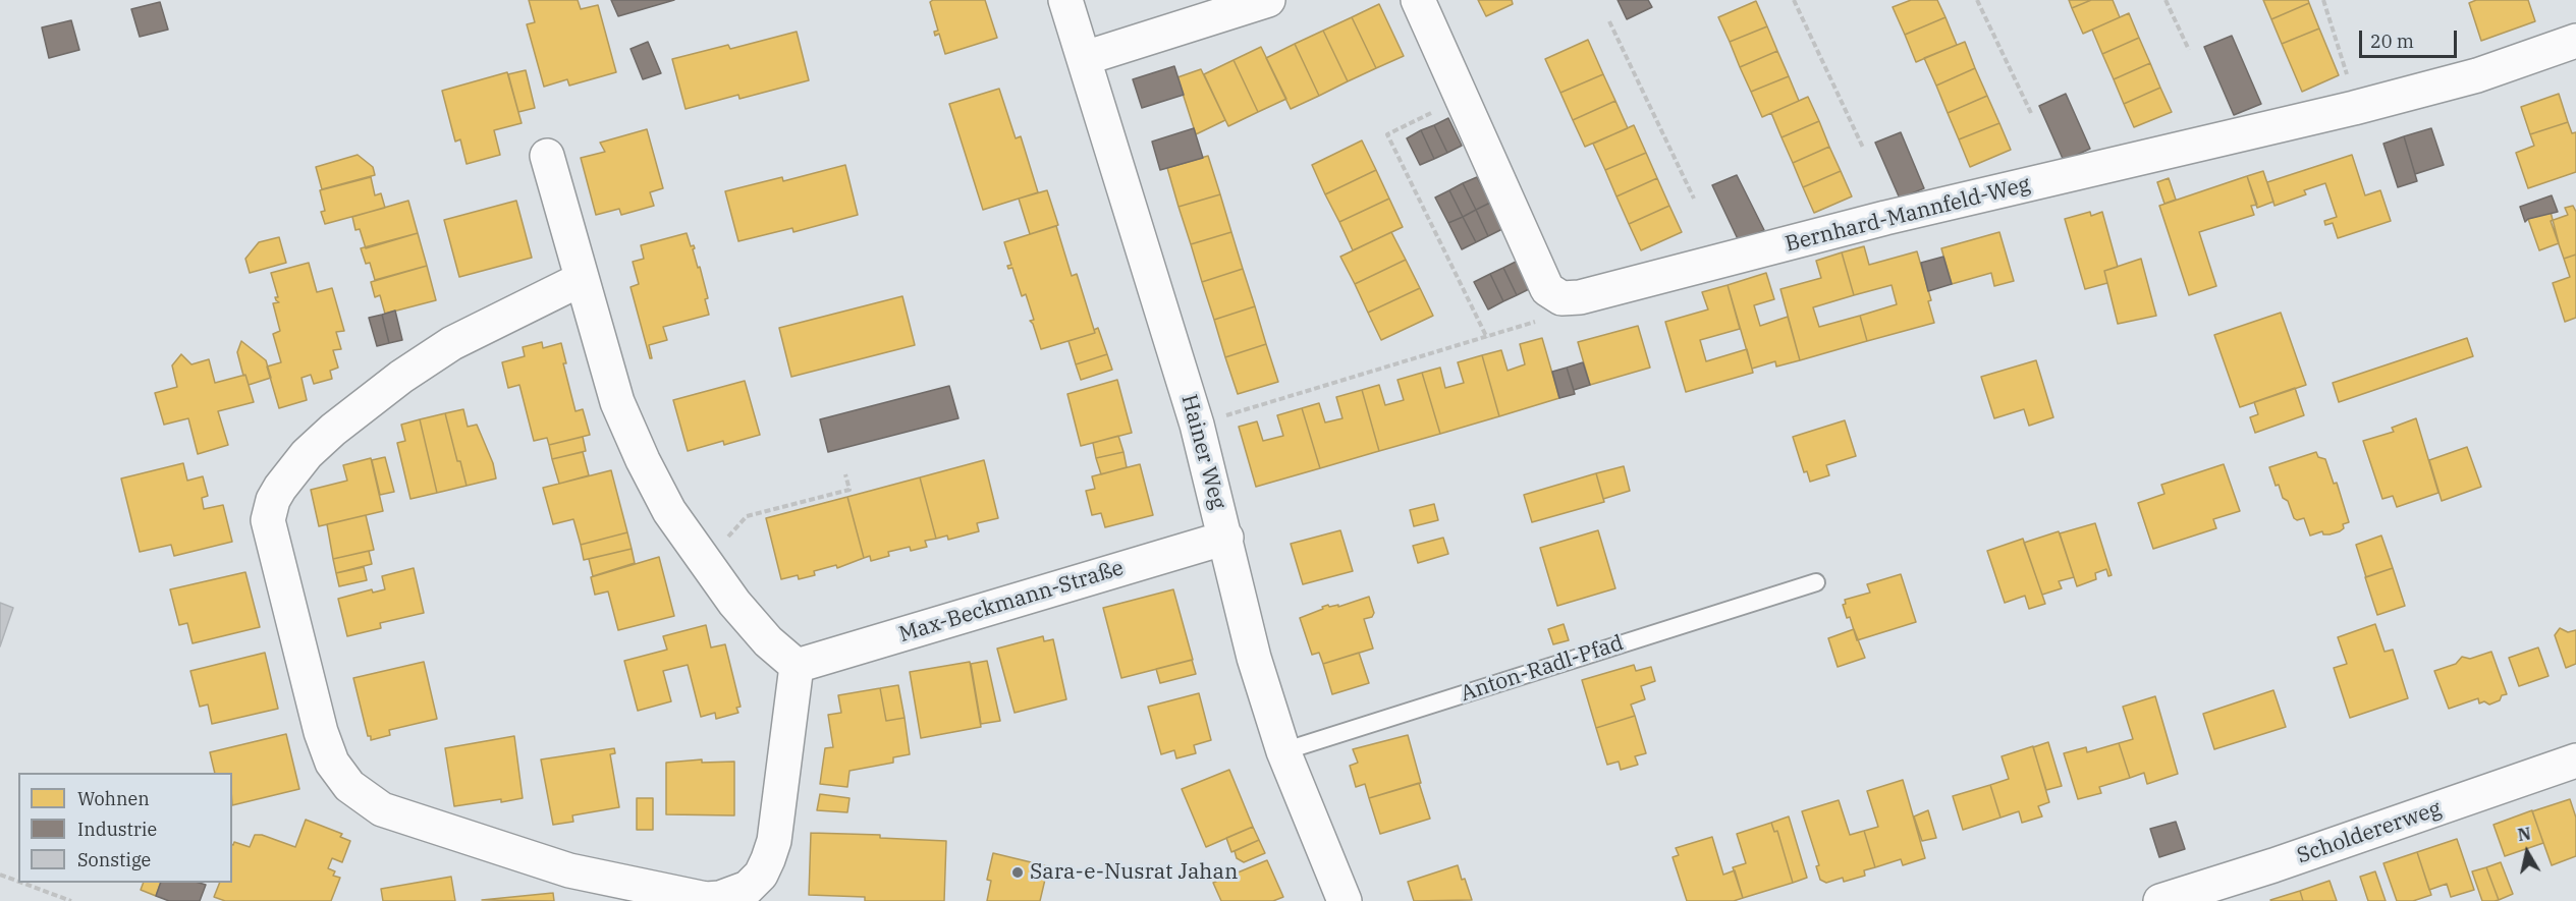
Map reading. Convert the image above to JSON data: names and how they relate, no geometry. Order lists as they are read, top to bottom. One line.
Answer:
{"streets":{"street":["Bernhard-Mannfeld-Weg","Hainer Weg","Max-Beckmann-Straße","Scholdererweg"],"lane":["Anton-Radl-Pfad"]},"crossings":[["Hainer Weg","Max-Beckmann-Straße"],["Hainer Weg","Anton-Radl-Pfad"]],"places":["Sara-e-Nusrat Jahan"],"legend":["Wohnen","Industrie","Sonstige"],"scale_bar":"20 m","north":"top"}
